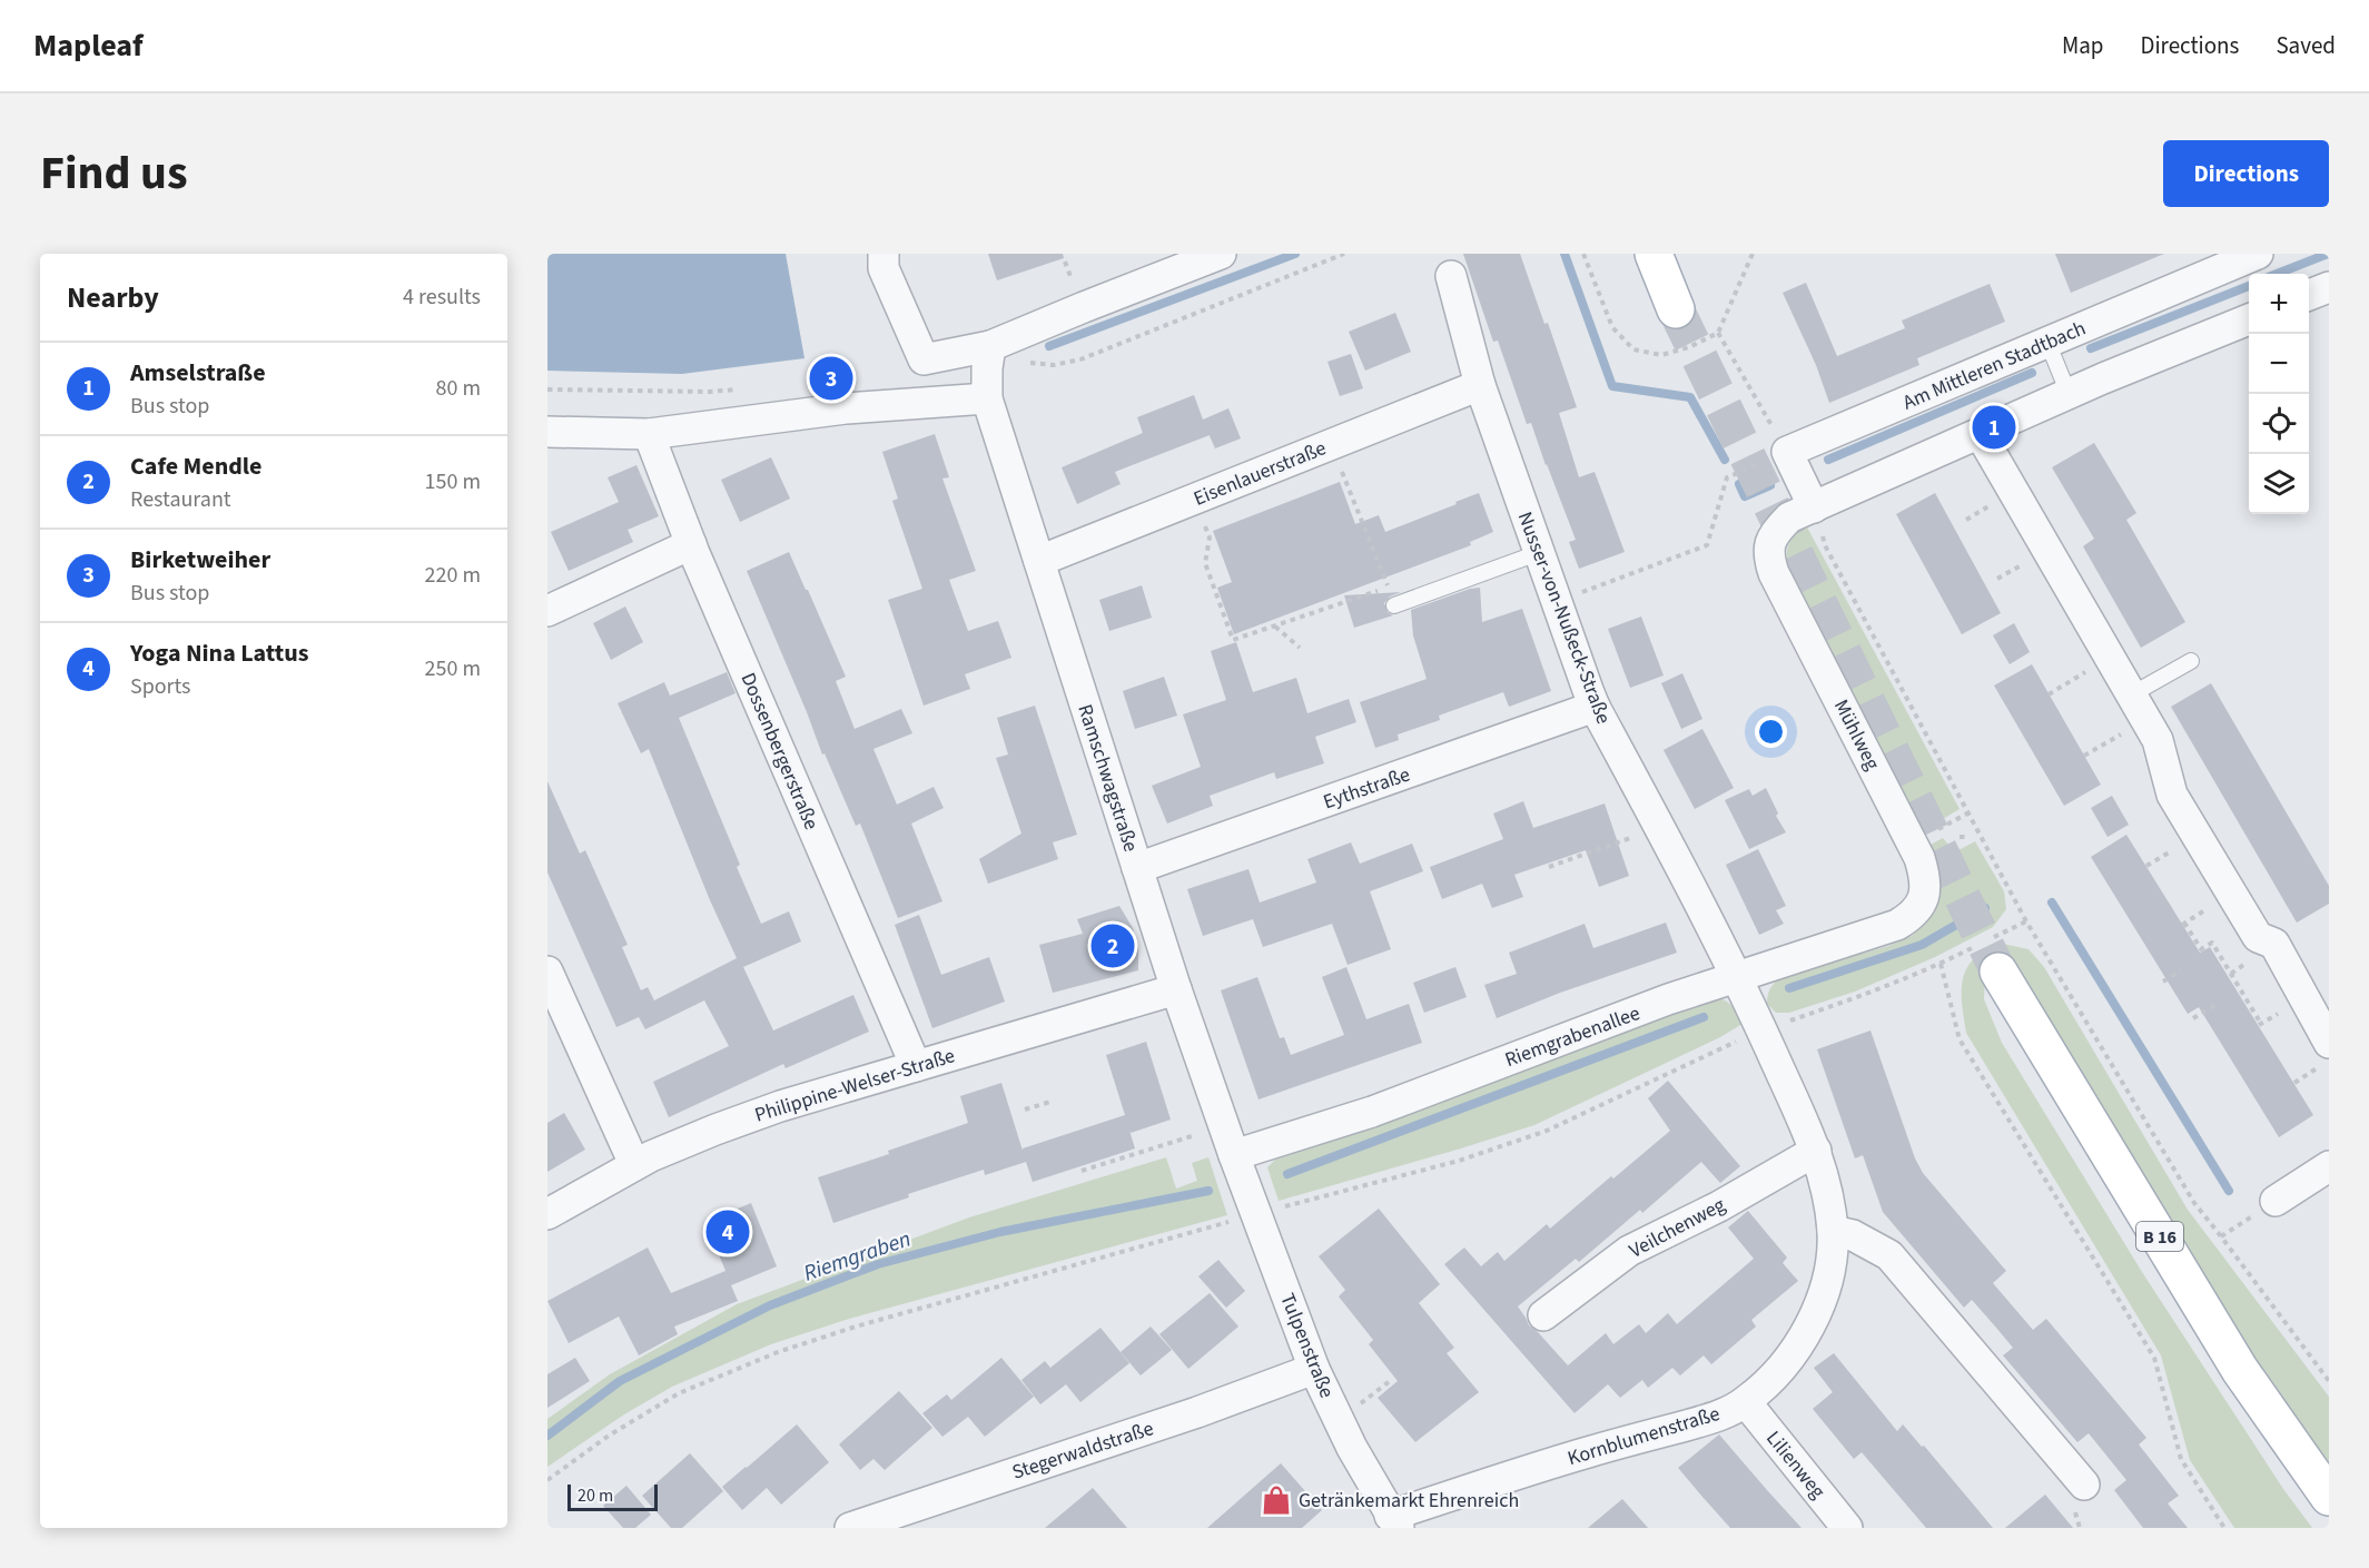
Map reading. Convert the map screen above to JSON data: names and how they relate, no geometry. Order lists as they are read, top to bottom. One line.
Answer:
{"streets":{"main road":["B 16"],"street":["Am Mittleren Stadtbach","Eisenlauerstraße","Nusser-von-Nußeck-Straße","Mühlweg","Dossenbergerstraße","Ramschwagstraße","Eythstraße","Riemgrabenallee","Philippine-Welser-Straße","Veilchenweg","Tulpenstraße","Kornblumenstraße","Stegerwaldstraße","Lilienweg"]},"crossings":[["Eisenlauerstraße","Nusser-von-Nußeck-Straße"],["Eisenlauerstraße","Ramschwagstraße"],["Nusser-von-Nußeck-Straße","Eythstraße"],["Nusser-von-Nußeck-Straße","Riemgrabenallee"],["Nusser-von-Nußeck-Straße","Kornblumenstraße"],["Mühlweg","Riemgrabenallee"],["Dossenbergerstraße","Philippine-Welser-Straße"],["Ramschwagstraße","Eythstraße"],["Ramschwagstraße","Riemgrabenallee"],["Ramschwagstraße","Philippine-Welser-Straße"],["Ramschwagstraße","Tulpenstraße"],["Riemgrabenallee","Tulpenstraße"],["Riemgrabenallee","Kornblumenstraße"],["Veilchenweg","Kornblumenstraße"],["Tulpenstraße","Kornblumenstraße"],["Tulpenstraße","Stegerwaldstraße"],["Kornblumenstraße","Lilienweg"]],"water":["Riemgraben"],"places":{"shop":["Getränkemarkt Ehrenreich"]},"scale_bar":"20 m","page":{"header":"Mapleaf","nav":["Map","Directions","Saved"],"title":"Find us","buttons":"Directions","heading":["Nearby","4 results"],"map_buttons":["+","−"],"list":[{"mark":"1","name":"Amselstraße","note":"Bus stop","value":"80 m"},{"mark":"2","name":"Cafe Mendle","note":"Restaurant","value":"150 m"},{"mark":"3","name":"Birketweiher","note":"Bus stop","value":"220 m"},{"mark":"4","name":"Yoga Nina Lattus","note":"Sports","value":"250 m"}],"pins":["3","1","2","4"],"scale":"20 m"}}
